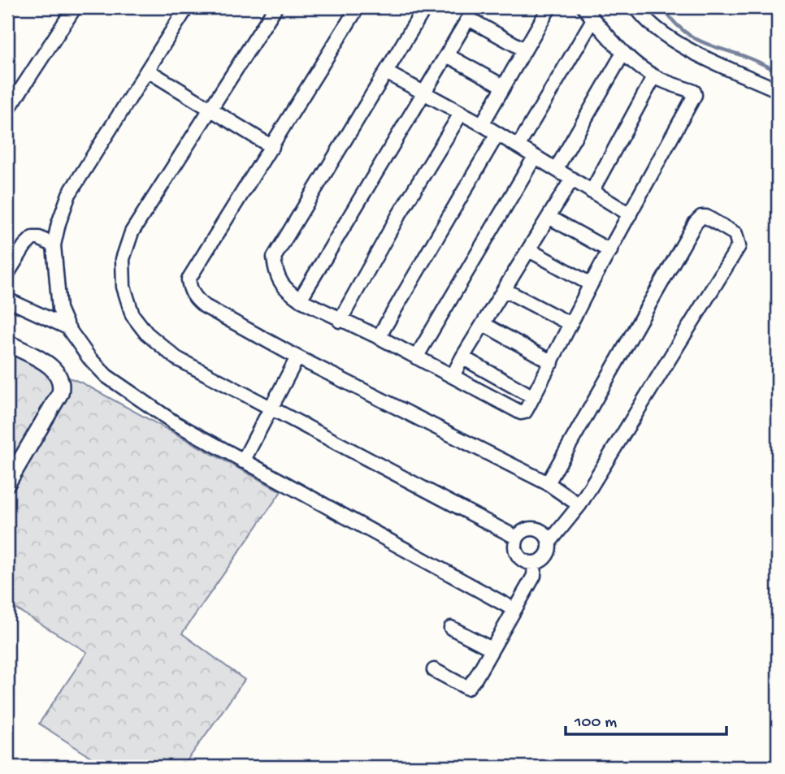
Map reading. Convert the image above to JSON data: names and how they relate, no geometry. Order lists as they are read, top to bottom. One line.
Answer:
{"scale_bar":"100 m"}
